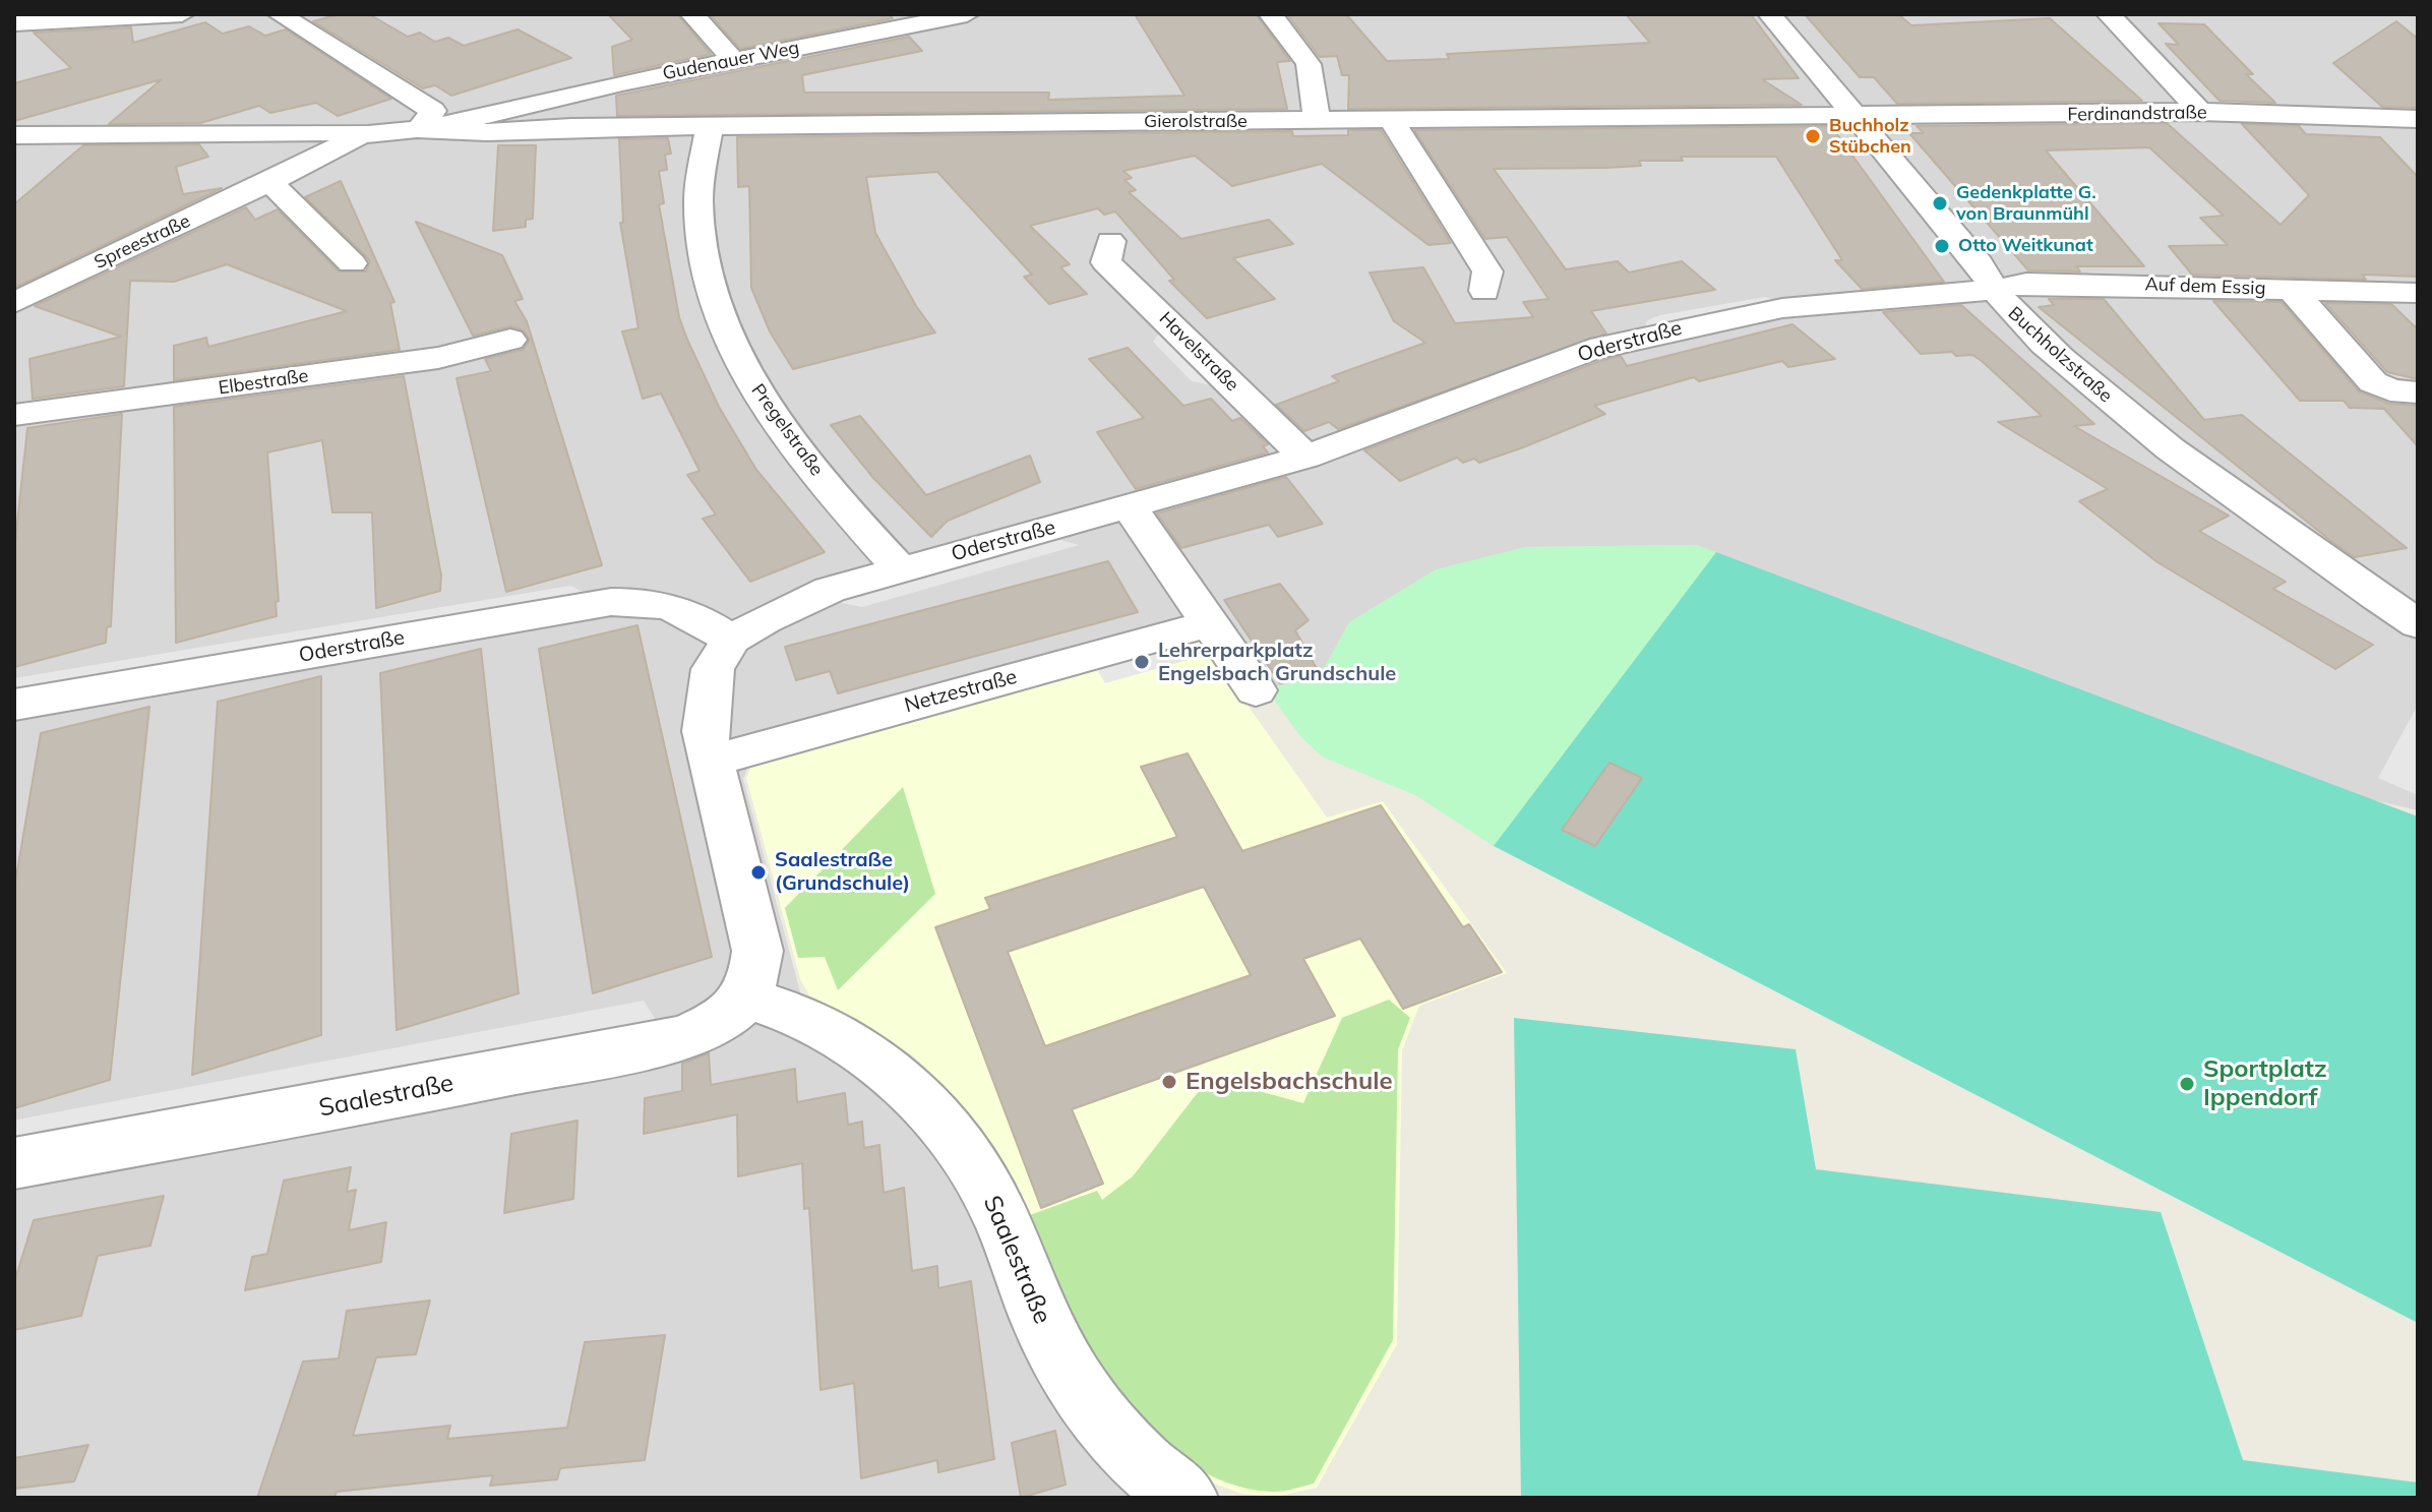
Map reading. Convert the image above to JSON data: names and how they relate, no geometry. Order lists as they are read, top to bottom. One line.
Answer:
{"streets":{"street":["Gudenauer Weg","Ferdinandstraße","Gierolstraße","Spreestraße","Auf dem Essig","Oderstraße","Havelstraße","Buchholzstraße","Elbestraße","Pregelstraße","Netzestraße","Saalestraße"]},"crossings":[["Gudenauer Weg","Gierolstraße"],["Gudenauer Weg","Spreestraße"],["Ferdinandstraße","Gierolstraße"],["Ferdinandstraße","Buchholzstraße"],["Gierolstraße","Buchholzstraße"],["Gierolstraße","Pregelstraße"],["Auf dem Essig","Oderstraße"],["Auf dem Essig","Buchholzstraße"],["Oderstraße","Havelstraße"],["Oderstraße","Buchholzstraße"],["Oderstraße","Pregelstraße"],["Oderstraße","Saalestraße"],["Netzestraße","Saalestraße"]],"places":["Buchholz Stübchen","Gedenkplatte G. von Braunmühl","Otto Weitkunat","Lehrerparkplatz Engelsbach Grundschule","Saalestraße (Grundschule)","Engelsbachschule","Sportplatz Ippendorf"]}
